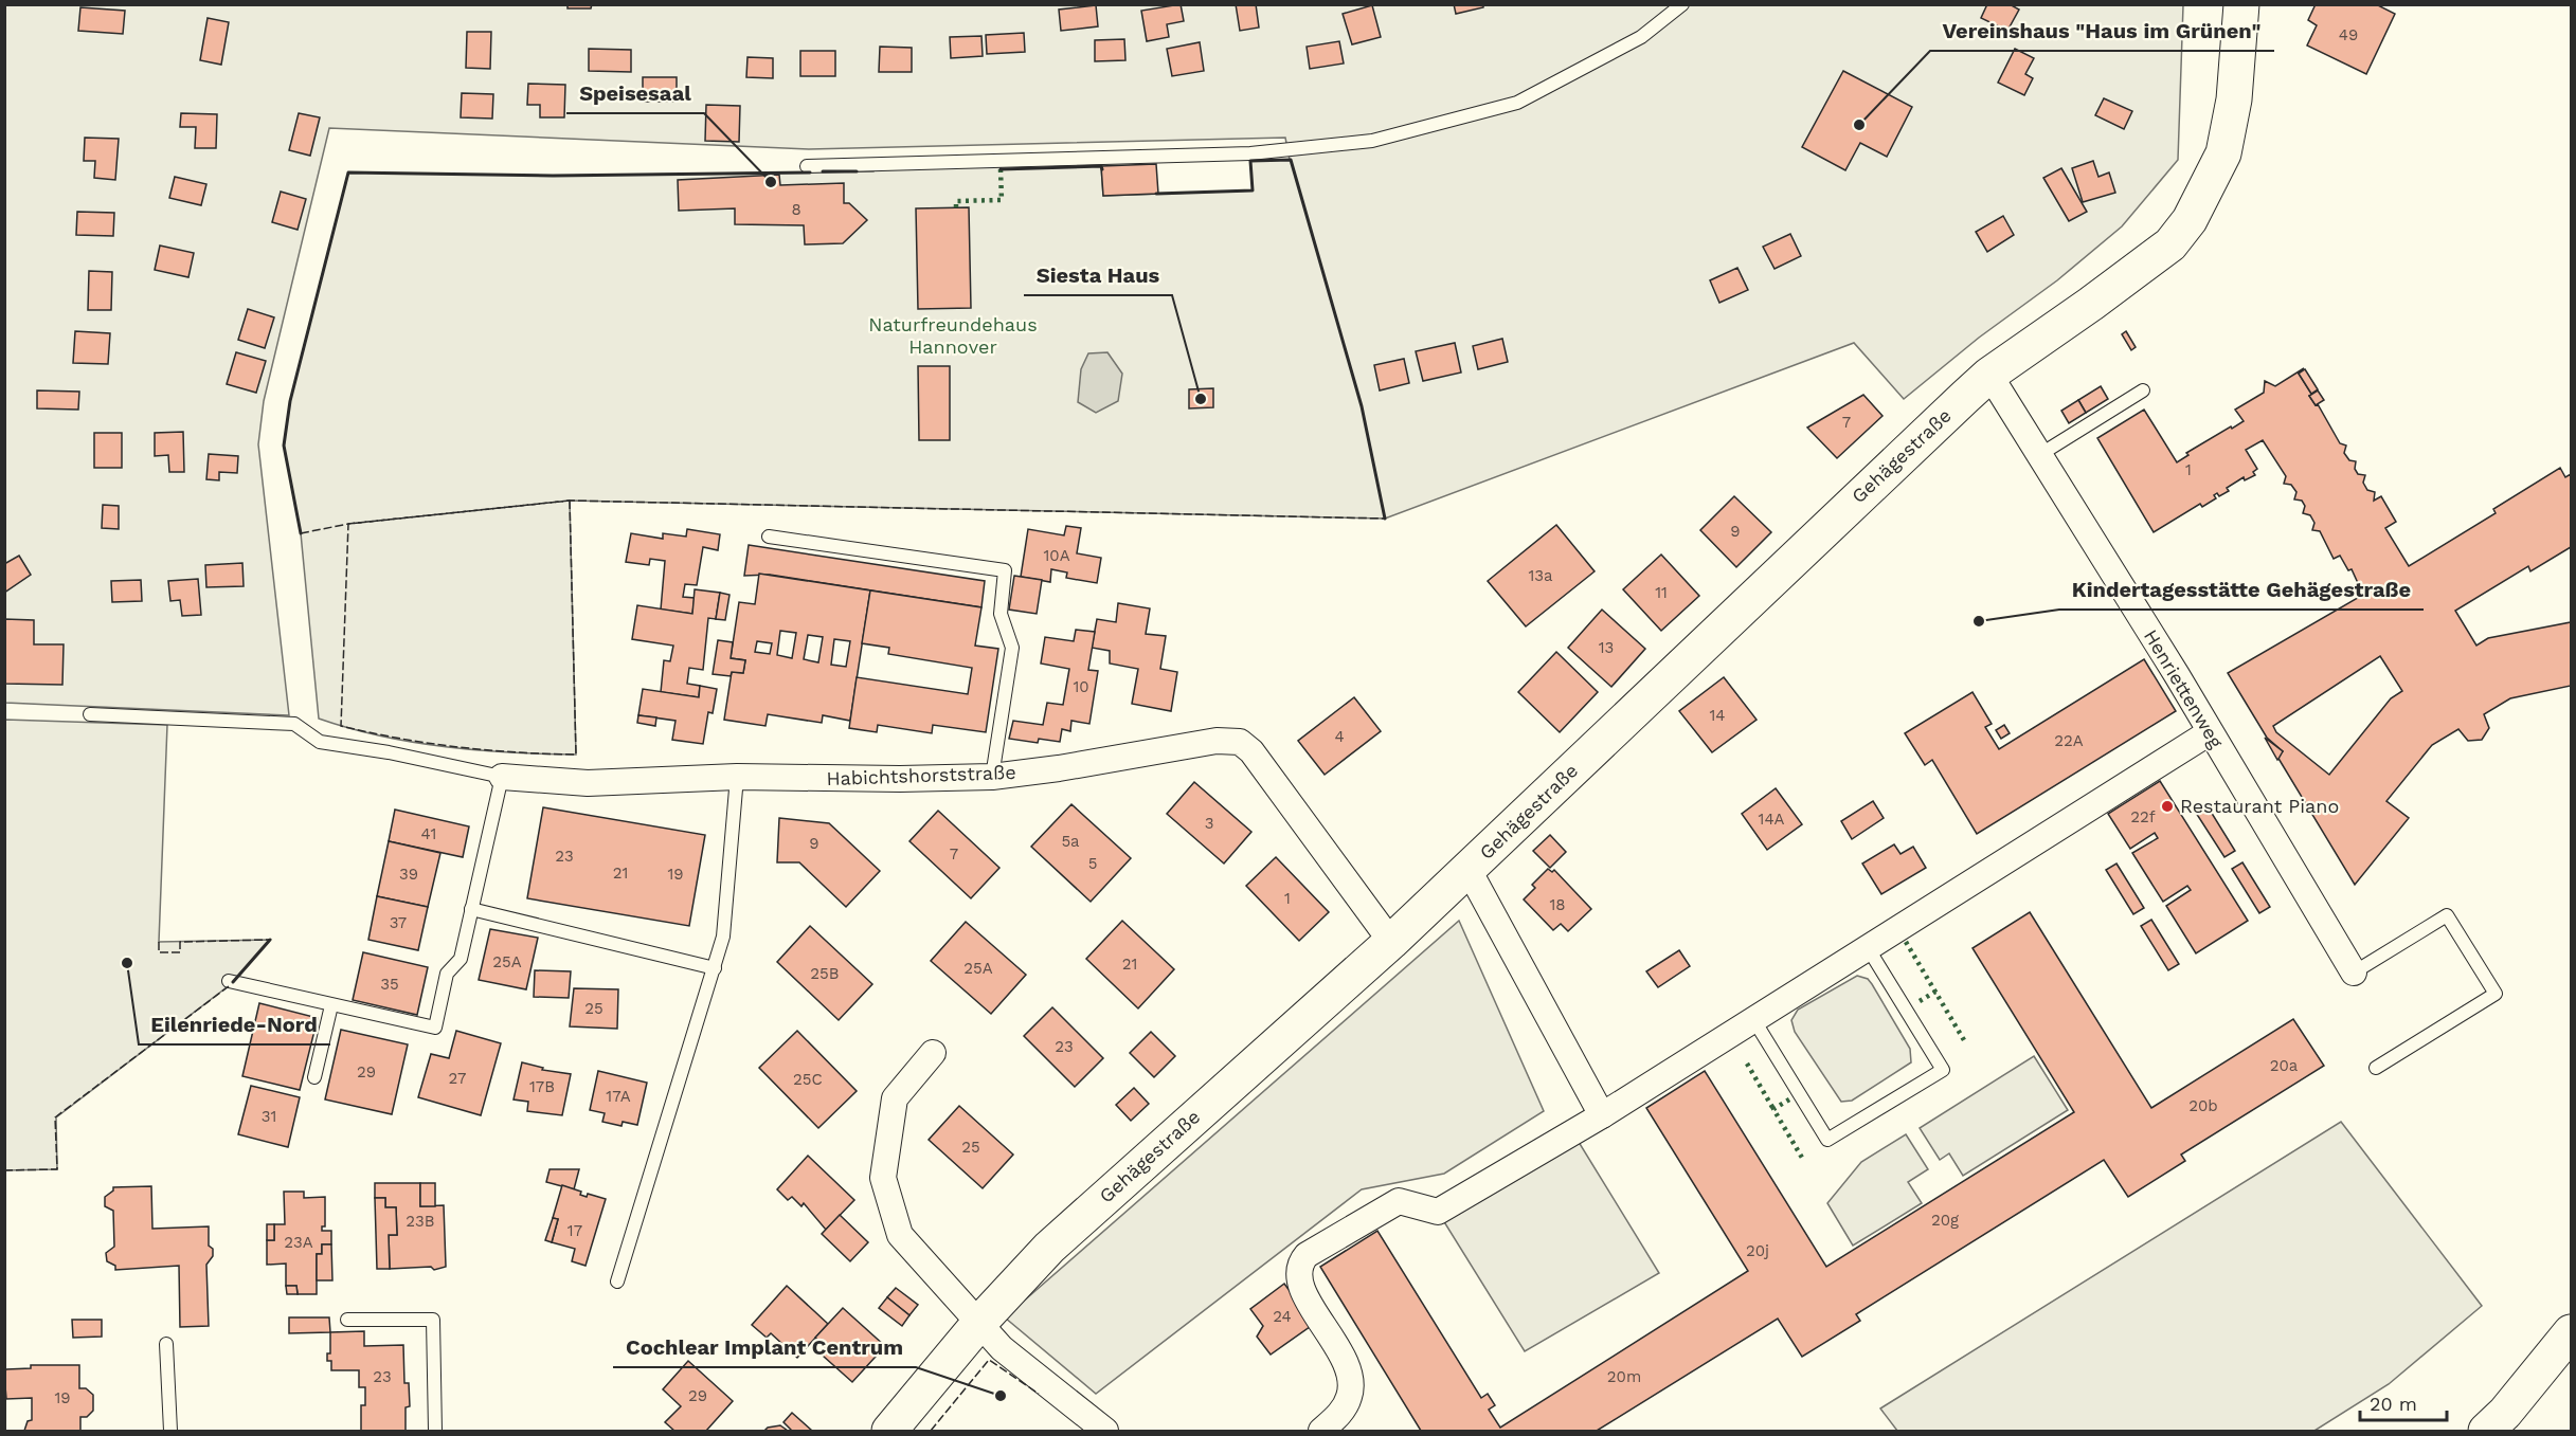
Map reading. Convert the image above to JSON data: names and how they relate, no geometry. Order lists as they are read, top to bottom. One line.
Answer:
{"streets":{"main road":["Gehägestraße"],"street":["Henriettenweg","Habichtshorststraße"]},"crossings":[["Gehägestraße","Henriettenweg"],["Gehägestraße","Habichtshorststraße"]],"parks":["Naturfreundehaus Hannover"],"places":["Vereinshaus \"Haus im Grünen\"","Speisesaal","Siesta Haus","Kindertagesstätte Gehägestraße","Restaurant Piano","Eilenriede-Nord","Cochlear Implant Centrum"],"house_numbers":["49","8","7","1","9","10A","13a","11","13","10","14","4","22A","22f","14A","3","41","5a","9","7","23","5","21","39","19","1","18","37","25A","21","25A","25B","35","25","23","20a","29","27","25C","17B","17A","20b","31","25","20g","23B","17","23A","20j","24","23","20m","29","19"],"scale_bar":"20 m"}
